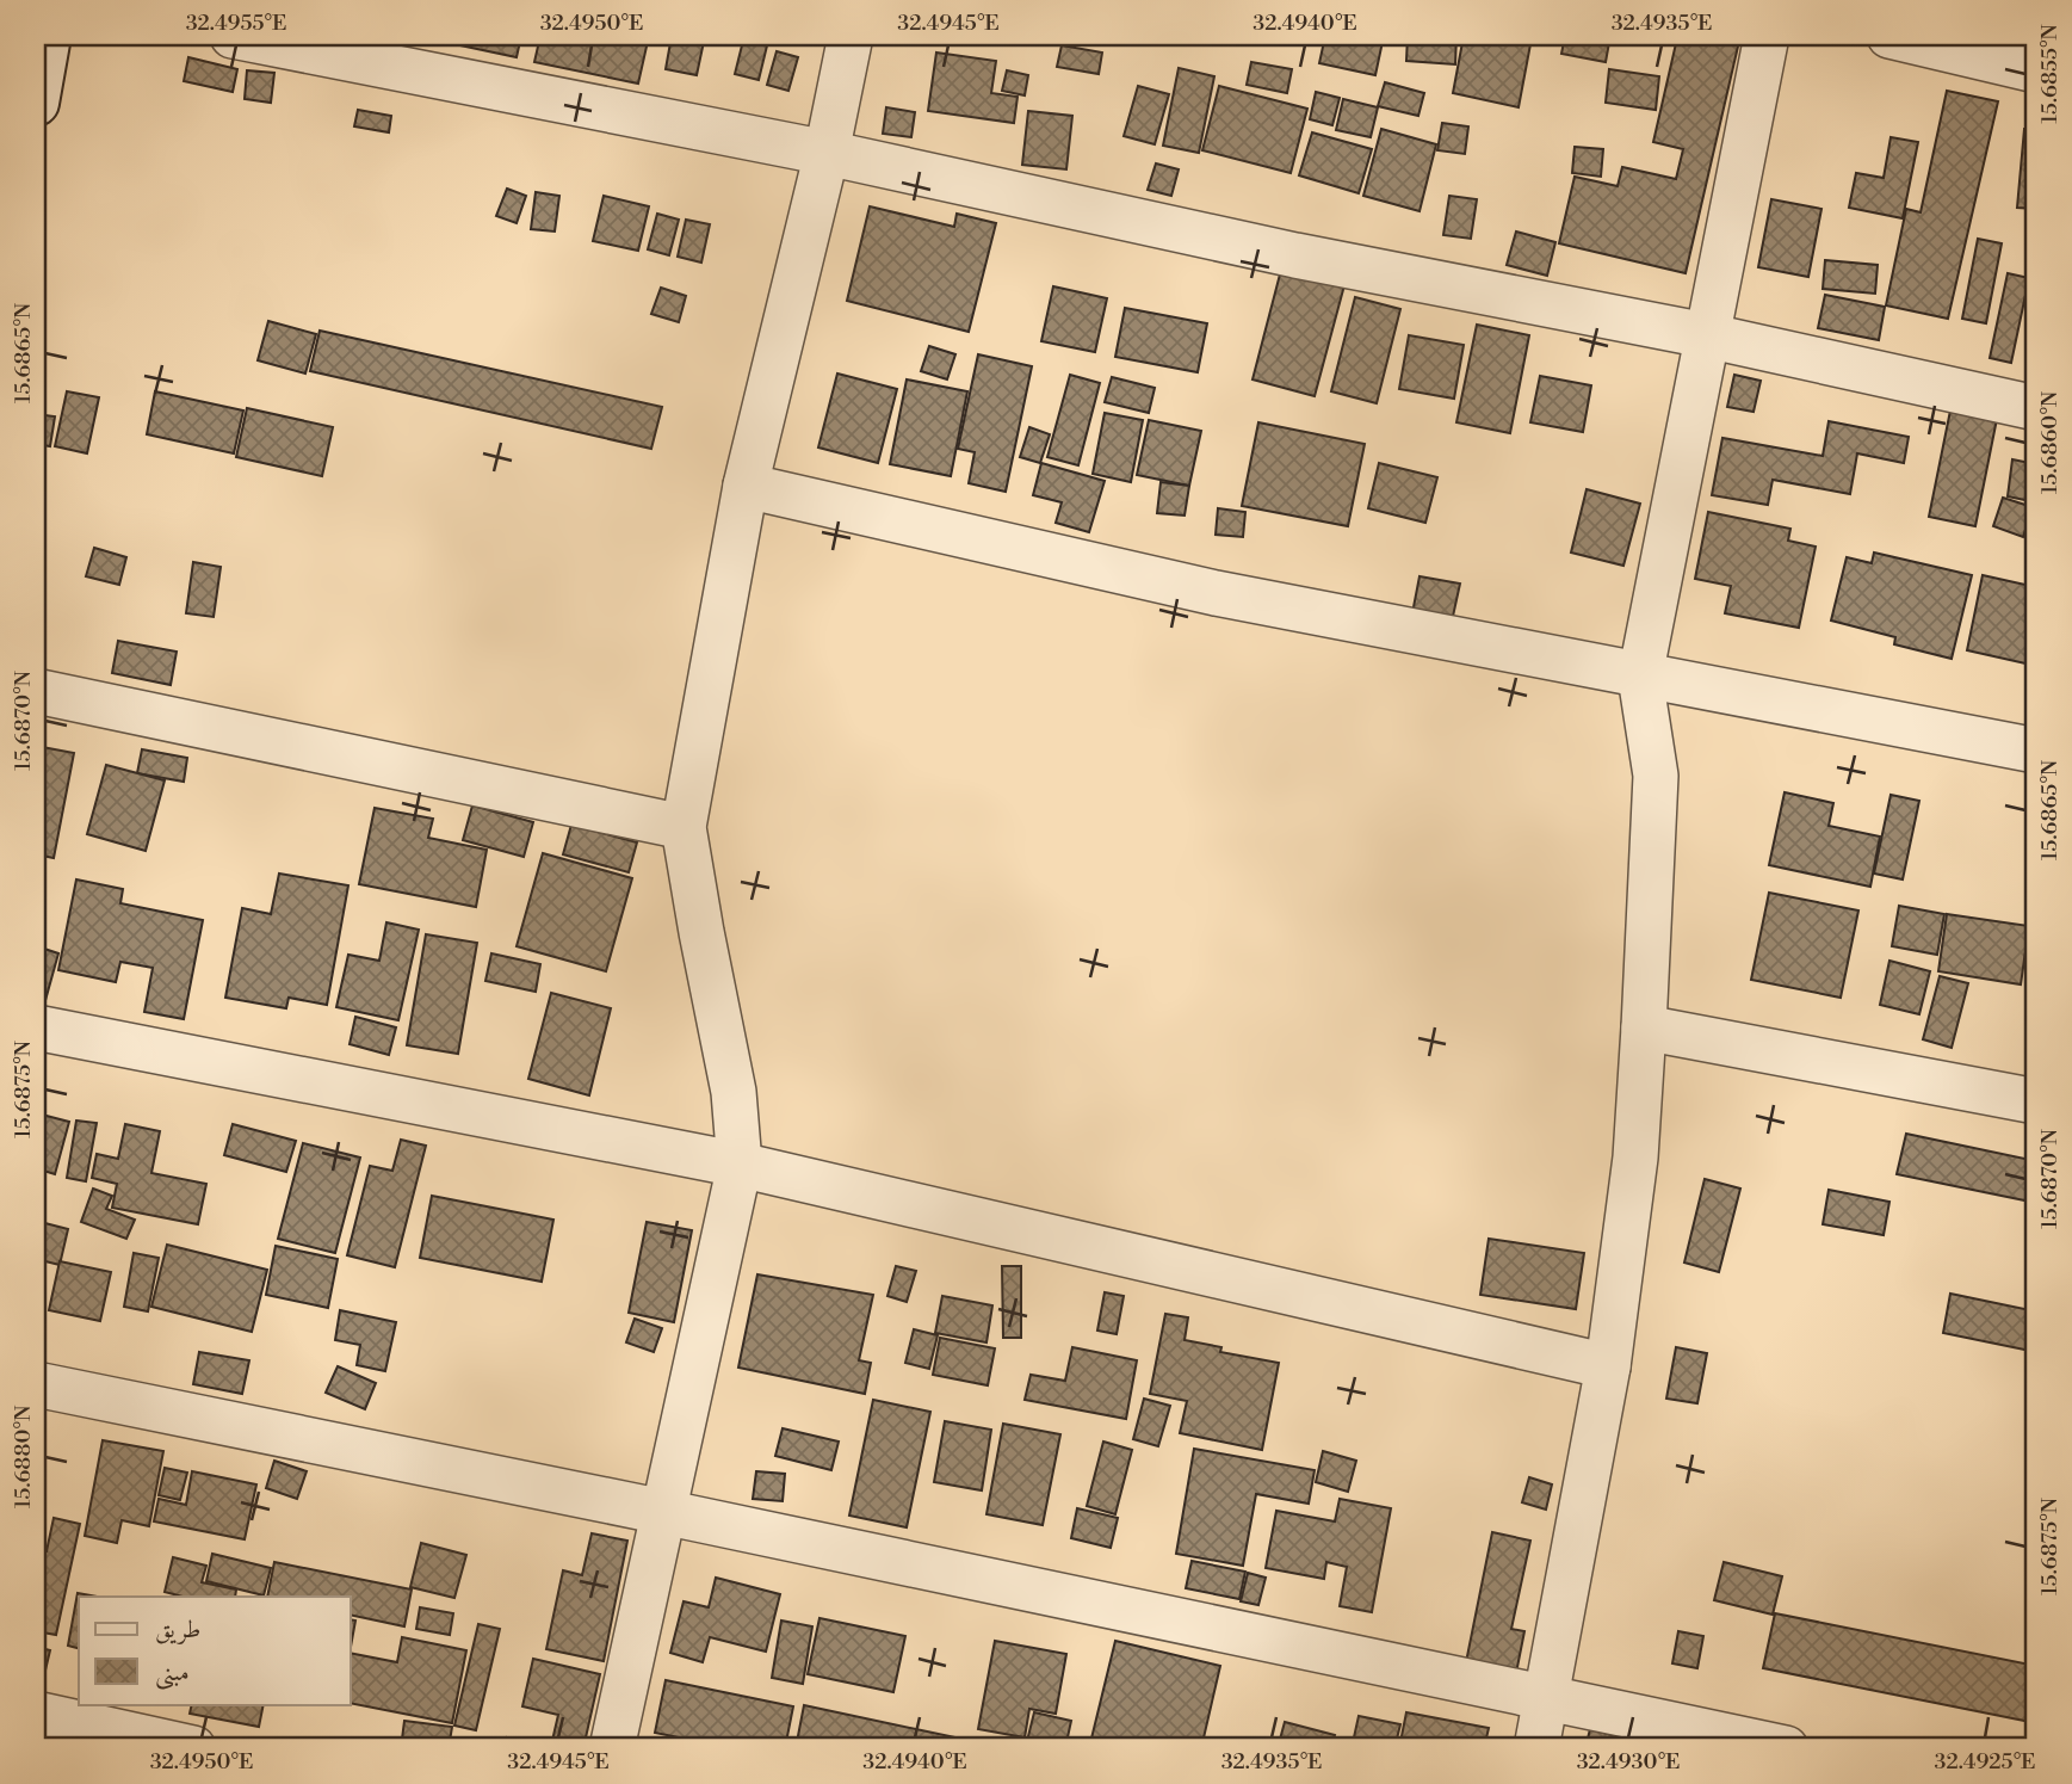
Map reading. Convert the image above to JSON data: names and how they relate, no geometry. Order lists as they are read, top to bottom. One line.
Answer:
{"legend":["طريق","مبنى"],"coordinates":["32.4955°E","32.4950°E","32.4945°E","32.4940°E","32.4935°E","15.6855°N","15.6865°N","15.6860°N","15.6870°N","15.6875°N","15.6880°N","32.4930°E","32.4925°E"]}
